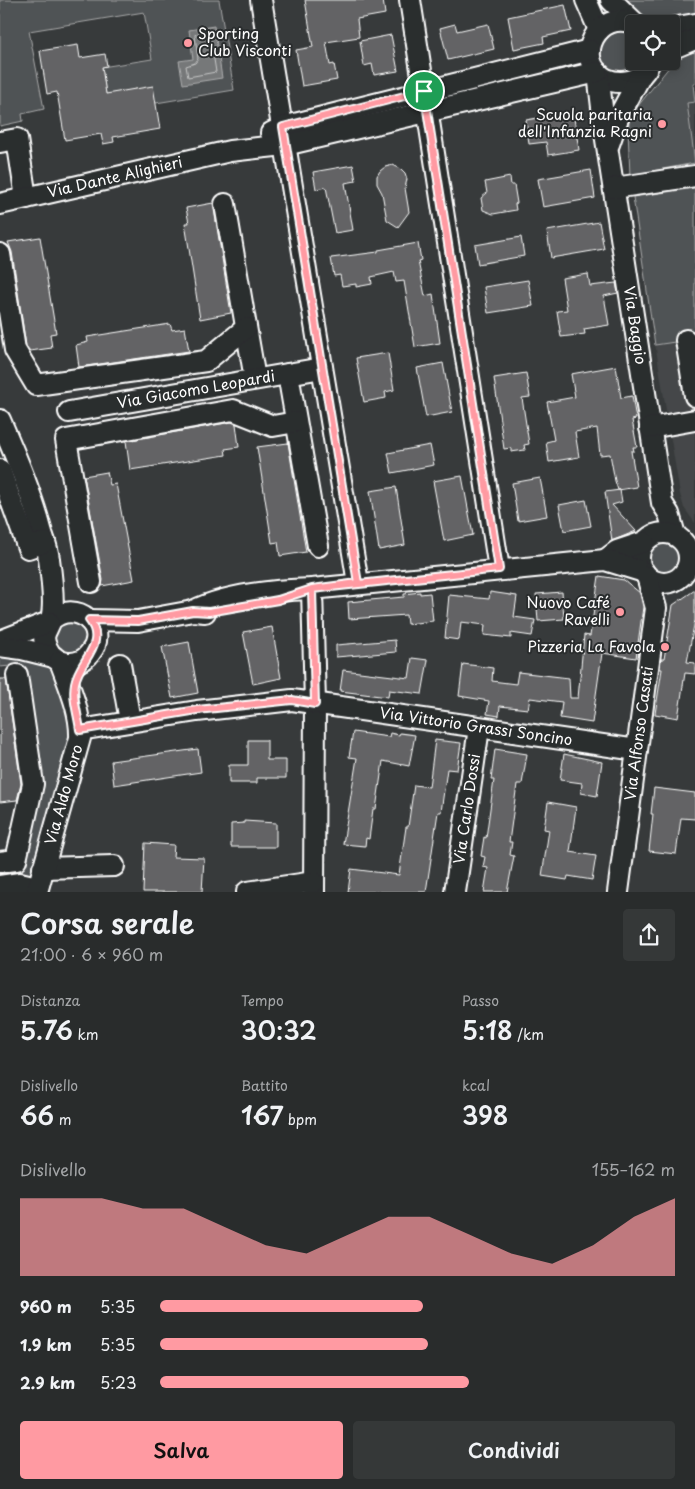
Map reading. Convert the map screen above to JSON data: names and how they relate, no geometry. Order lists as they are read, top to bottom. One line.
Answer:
{"streets":{"street":["Via Dante Alighieri","Via Baggio","Via Giacomo Leopardi","Via Vittorio Grassi Soncino","Via Alfonso Casati","Via Aldo Moro","Via Carlo Dossi"]},"crossings":[["Via Dante Alighieri","Via Baggio"],["Via Baggio","Via Alfonso Casati"],["Via Vittorio Grassi Soncino","Via Alfonso Casati"],["Via Vittorio Grassi Soncino","Via Aldo Moro"],["Via Vittorio Grassi Soncino","Via Carlo Dossi"]],"places":["Sporting Club Visconti","Scuola paritaria dell'Infanzia Ragni","Nuovo Café Ravelli","Pizzeria La Favola"],"page":{"heading":["Corsa serale","21:00 · 6 × 960 m"],"stats":[["Distanza","5.76 km"],["Tempo","30:32"],["Passo","5:18 /km"],["Dislivello","66 m"],["Battito","167 bpm"],["kcal","398"]],"chart":["Dislivello","155–162 m"],"list":[{"name":"960 m","note":"5:35"},{"name":"1.9 km","note":"5:35"},{"name":"2.9 km","note":"5:23"}],"buttons":["Salva","Condividi"]}}
